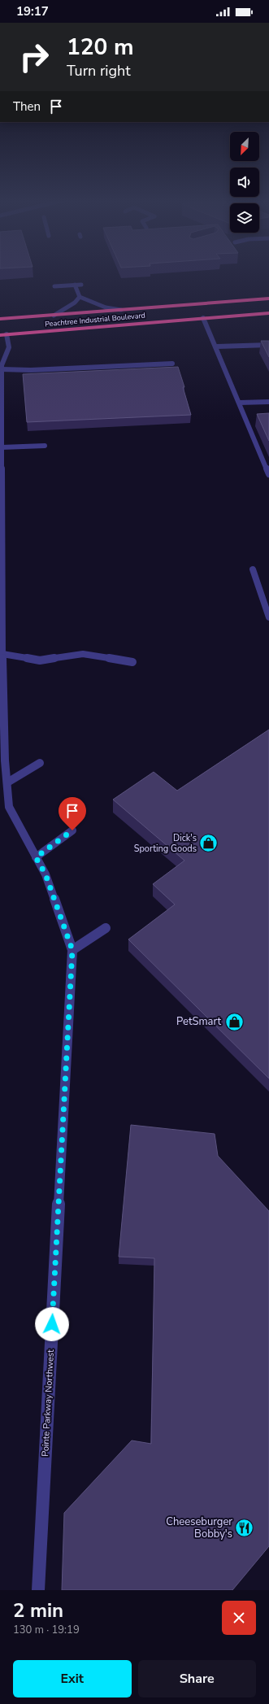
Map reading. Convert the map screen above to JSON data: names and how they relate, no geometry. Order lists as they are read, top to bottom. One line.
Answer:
{"streets":{"highway":["Peachtree Industrial Boulevard"],"street":["Pointe Parkway Northwest"]},"crossings":[["Peachtree Industrial Boulevard","Pointe Parkway Northwest"]],"places":{"shop":["Dick's Sporting Goods","PetSmart"],"restaurant":["Cheeseburger Bobby's"]},"north":"bottom left","page":{"status":"19:17","turn":["120 m","Turn right"],"then":"Then","heading":["2 min","130 m · 19:19"],"buttons":["Exit","Share"]}}
